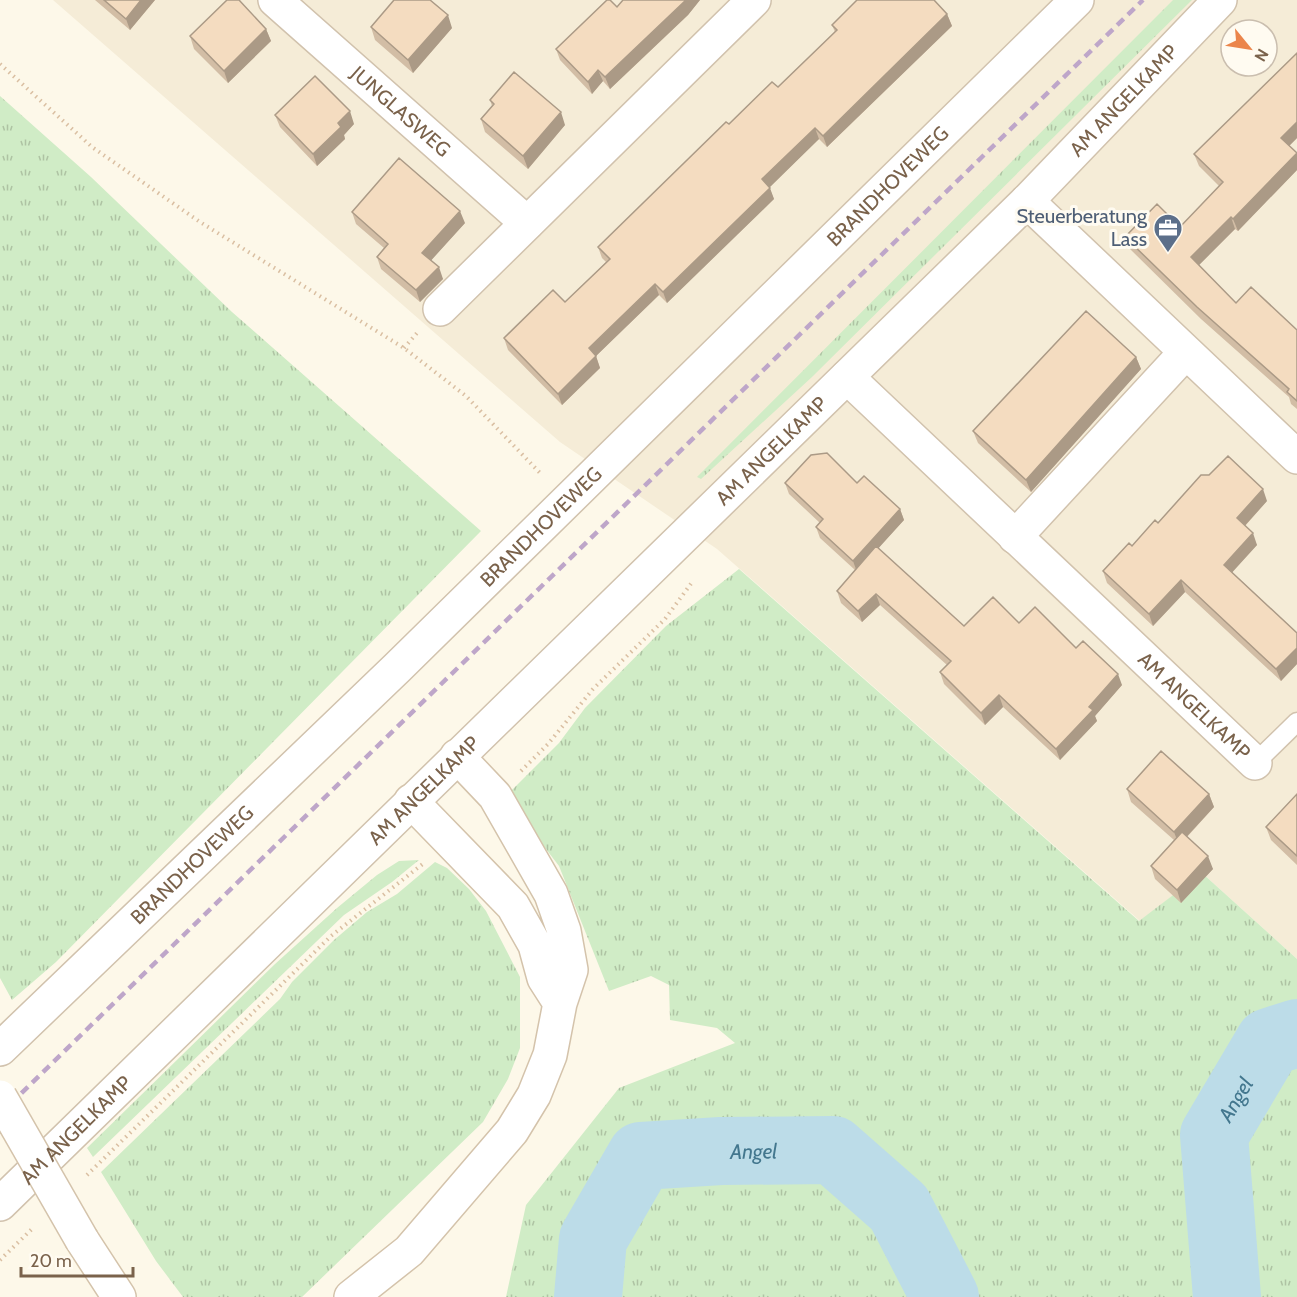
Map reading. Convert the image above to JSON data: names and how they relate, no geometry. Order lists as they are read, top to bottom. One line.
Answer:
{"streets":{"street":["AM ANGELKAMP","JUNGLASWEG","BRANDHOVEWEG"]},"water":["Angel"],"places":{"office":["Steuerberatung Lass"]},"scale_bar":"20 m","north":"bottom right"}
